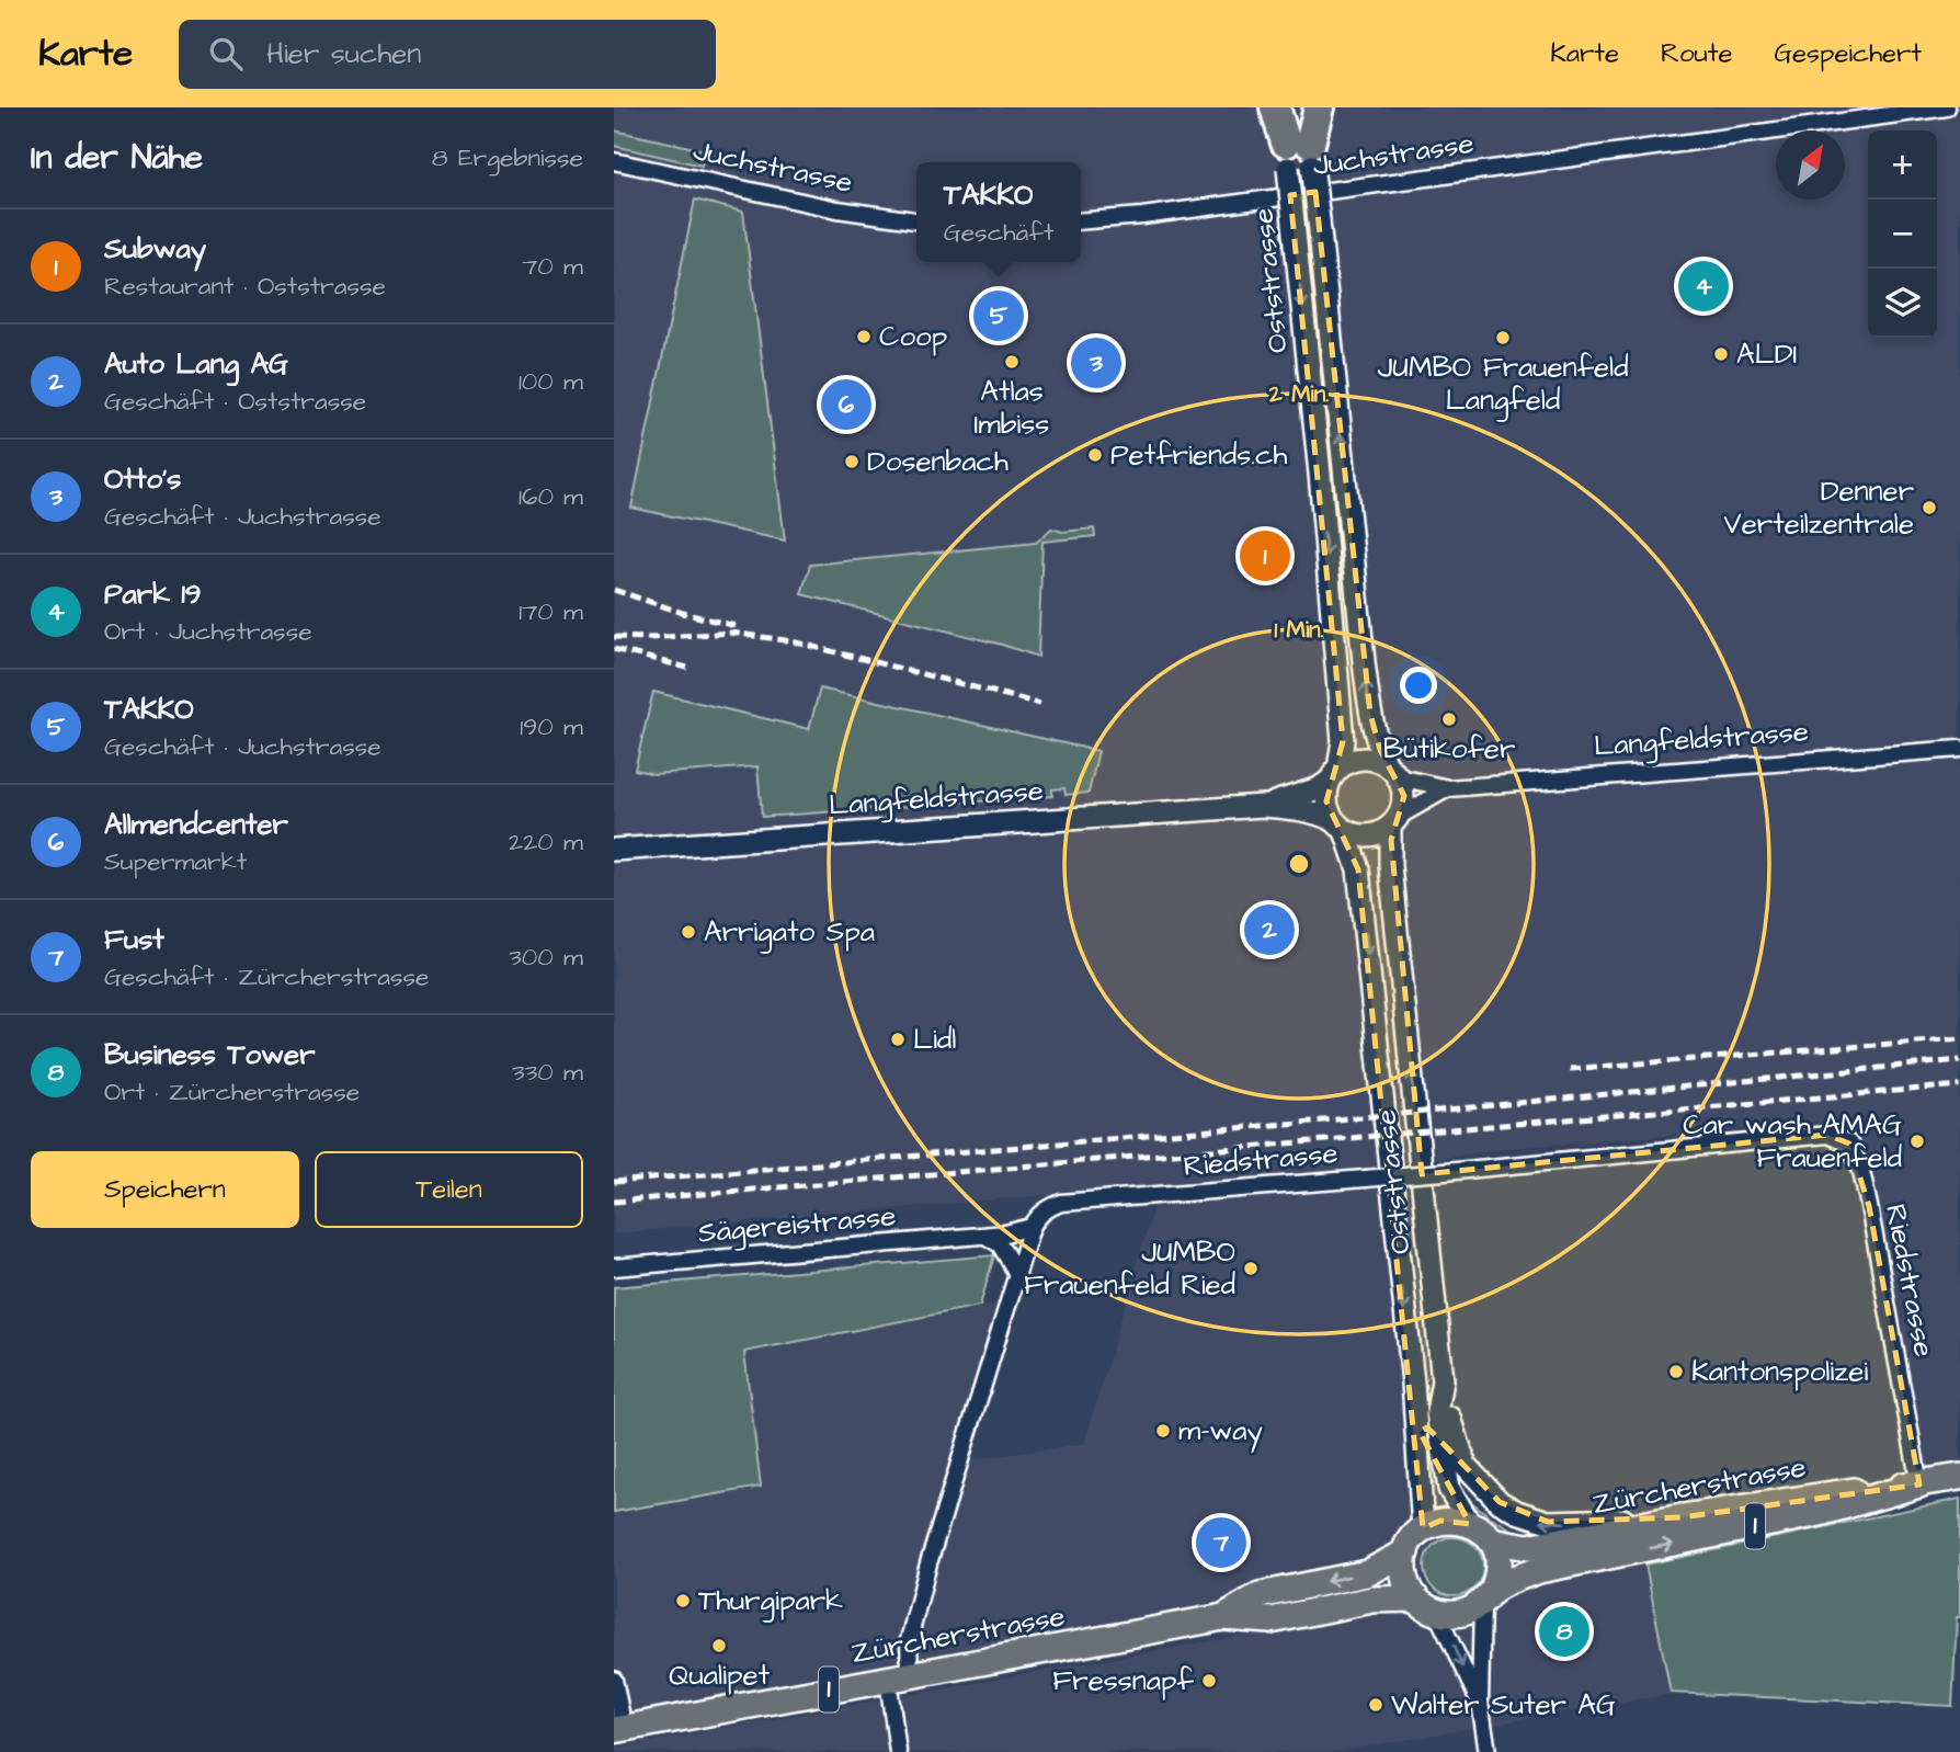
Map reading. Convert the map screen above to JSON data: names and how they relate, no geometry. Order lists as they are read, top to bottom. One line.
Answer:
{"streets":{"main road":["Oststrasse","Langfeldstrasse","Zürcherstrasse","1"],"street":["Juchstrasse","Riedstrasse","Sägereistrasse"]},"crossings":[["Oststrasse","Langfeldstrasse"],["Oststrasse","Zürcherstrasse"],["Riedstrasse","Sägereistrasse"],["Riedstrasse","Zürcherstrasse"]],"places":["Coop","JUMBO Frauenfeld Langfeld","ALDI","Atlas Imbiss","Petfriends.ch","Dosenbach","Denner Verteilzentrale","Bütikofer","Arrigato Spa","Lidl","Car wash AMAG Frauenfeld","JUMBO Frauenfeld Ried","Kantonspolizei","m-way","Thurgipark","Qualipet","Fressnapf","Walter Suter AG"],"north":"top right","page":{"header":"Karte","search":"Hier suchen","nav":["Karte","Route","Gespeichert"],"heading":["In der Nähe","8 Ergebnisse"],"map_buttons":["+","−"],"popup":["TAKKO","Geschäft"],"list":[{"mark":"1","name":"Subway","note":"Restaurant · Oststrasse","value":"70 m"},{"mark":"2","name":"Auto Lang AG","note":"Geschäft · Oststrasse","value":"100 m"},{"mark":"3","name":"Otto's","note":"Geschäft · Juchstrasse","value":"160 m"},{"mark":"4","name":"Park 19","note":"Ort · Juchstrasse","value":"170 m"},{"mark":"5","name":"TAKKO","note":"Geschäft · Juchstrasse","value":"190 m"},{"mark":"6","name":"Allmendcenter","note":"Supermarkt","value":"220 m"},{"mark":"7","name":"Fust","note":"Geschäft · Zürcherstrasse","value":"300 m"},{"mark":"8","name":"Business Tower","note":"Ort · Zürcherstrasse","value":"330 m"}],"pins":["4","5","3","6","1","2","7","8"],"buttons":["Speichern","Teilen"]},"rings":["2 Min.","1 Min."]}
